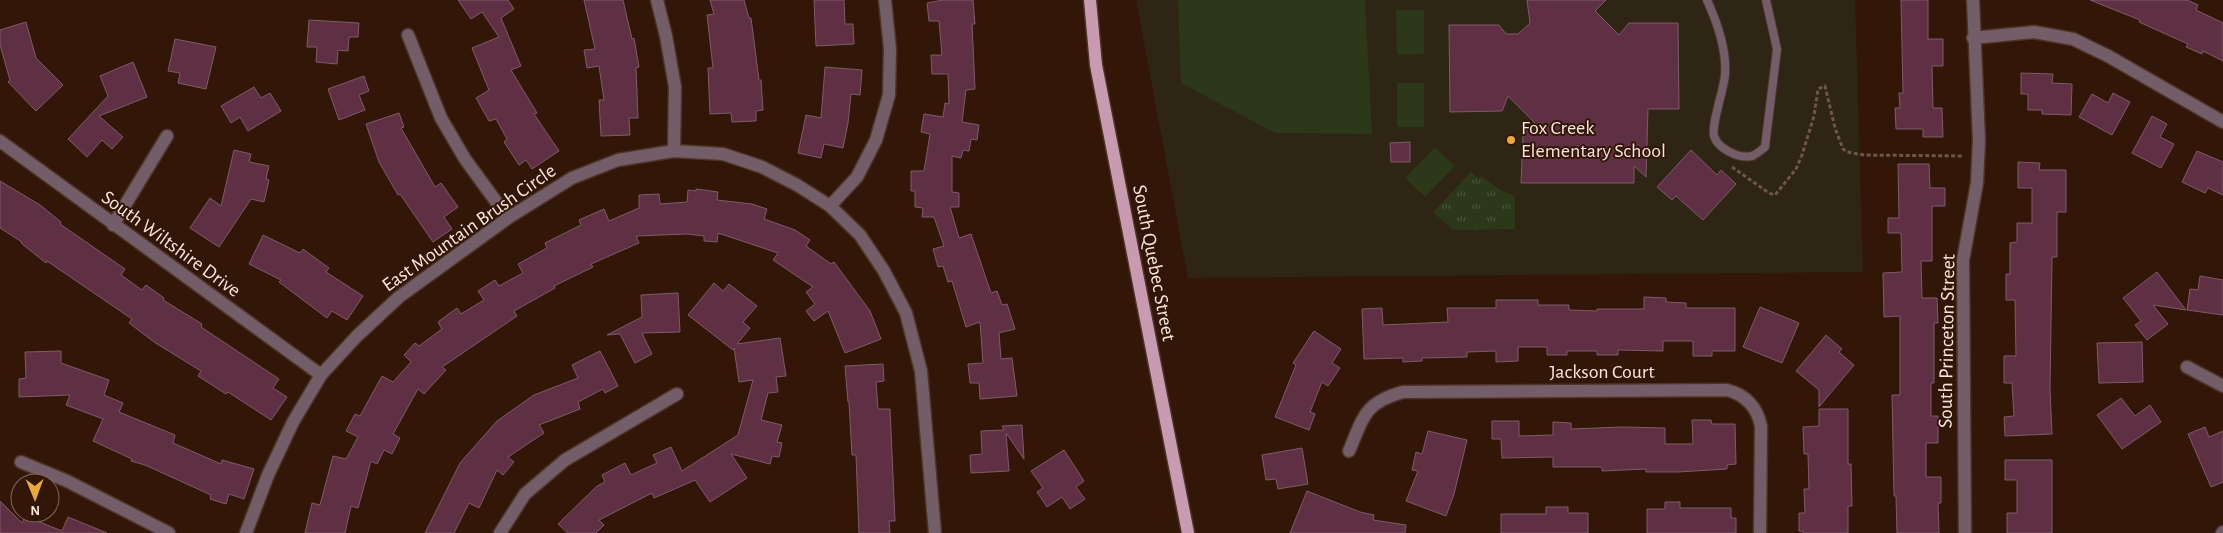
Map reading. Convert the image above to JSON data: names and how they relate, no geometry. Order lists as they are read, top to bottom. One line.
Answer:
{"streets":{"main road":["South Quebec Street"],"street":["East Mountain Brush Circle","South Wiltshire Drive","South Princeton Street","Jackson Court"]},"crossings":[["East Mountain Brush Circle","South Wiltshire Drive"]],"places":["Fox Creek Elementary School"],"north":"bottom"}
